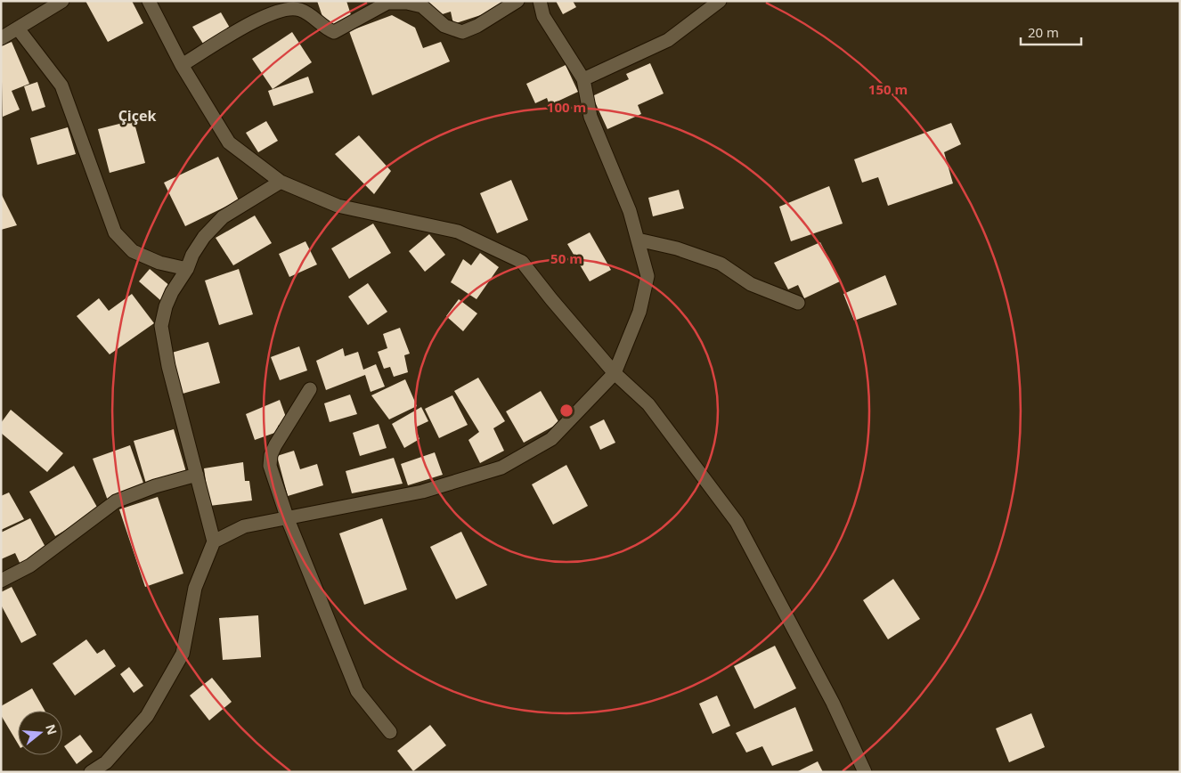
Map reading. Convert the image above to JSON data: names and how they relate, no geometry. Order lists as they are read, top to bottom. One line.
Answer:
{"districts":["Çiçek"],"scale_bar":"20 m","north":"right","rings":["150 m","100 m","50 m"]}
